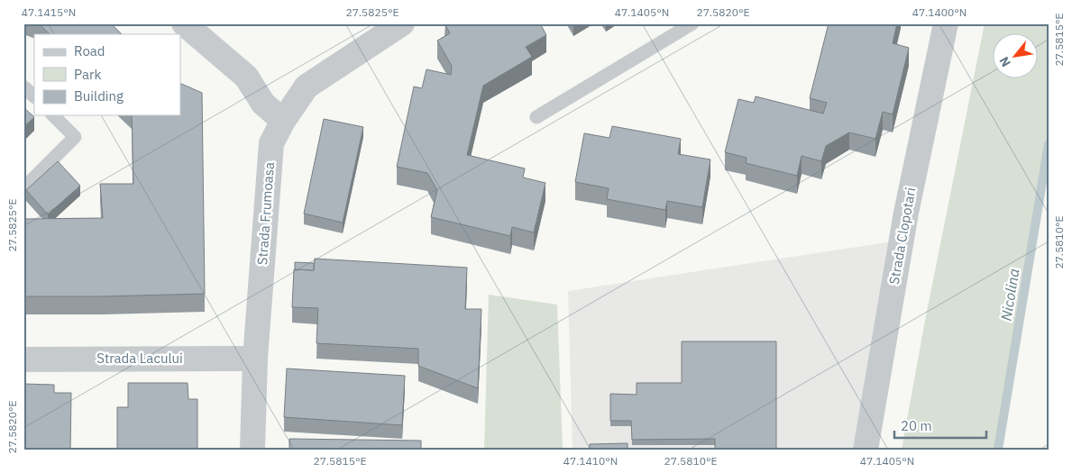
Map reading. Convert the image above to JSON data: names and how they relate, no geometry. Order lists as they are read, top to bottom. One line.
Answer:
{"streets":{"street":["Strada Frumoasa","Strada Clopotari","Strada Lacului"]},"crossings":[["Strada Frumoasa","Strada Lacului"]],"water":["Nicolina"],"legend":["Road","Park","Building"],"scale_bar":"20 m","north":"bottom left","coordinates":["47.1415°N","27.5825°E","47.1405°N","27.5820°E","47.1400°N","27.5815°E","27.5810°E","47.1410°N"]}
